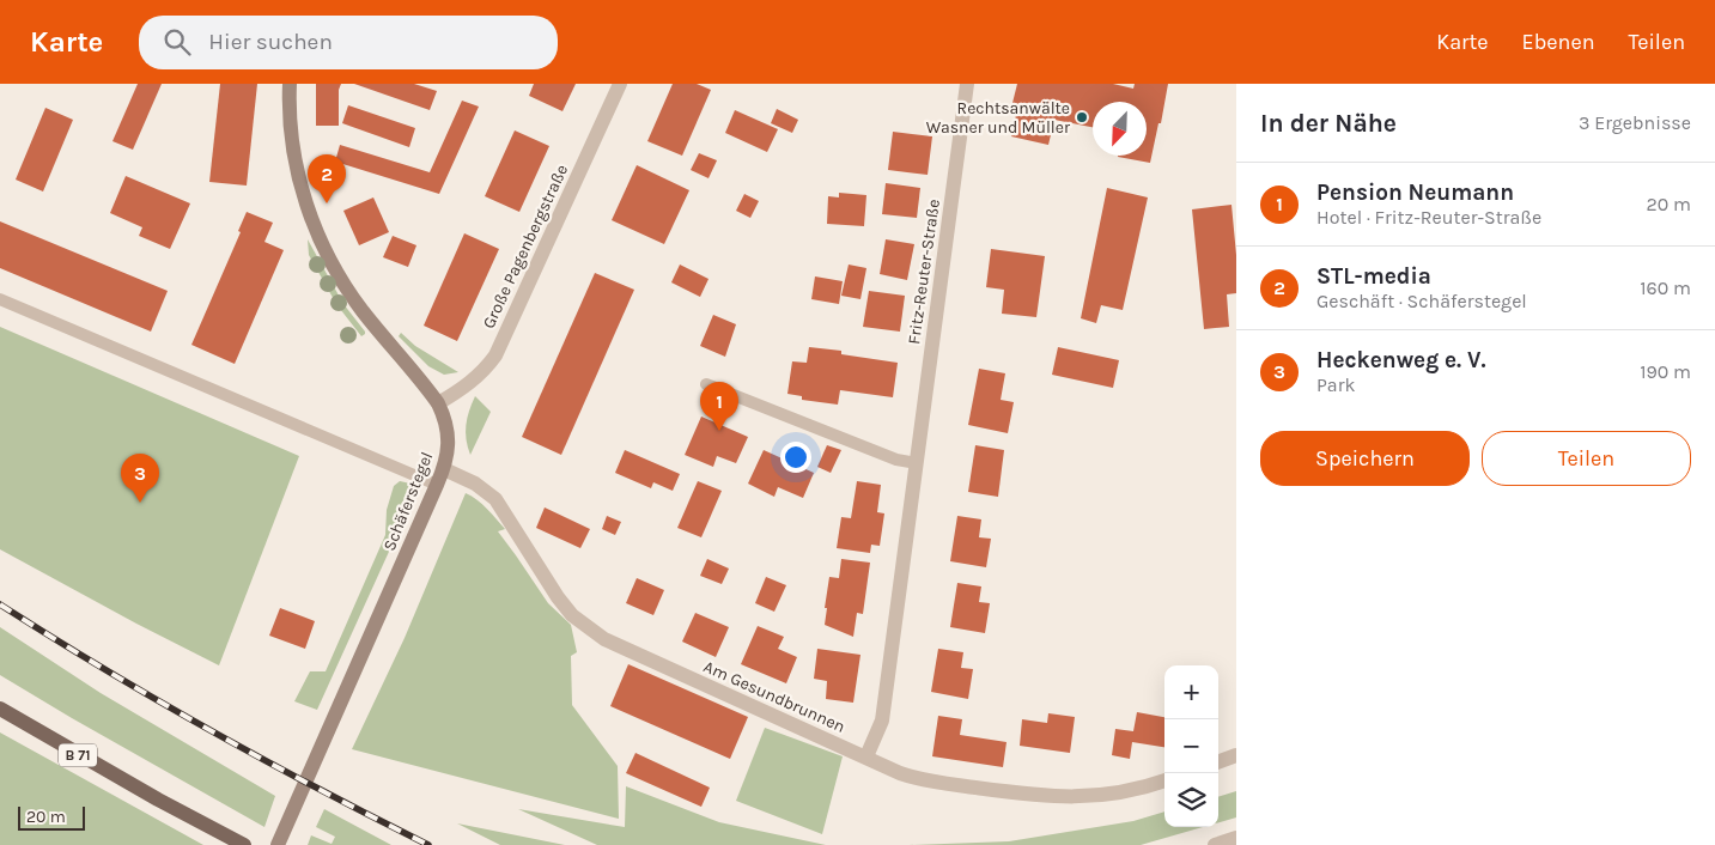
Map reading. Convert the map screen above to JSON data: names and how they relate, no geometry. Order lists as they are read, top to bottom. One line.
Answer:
{"streets":{"main road":["Schäferstegel","B 71"],"street":["Große Pagenbergstraße","Fritz-Reuter-Straße","Am Gesundbrunnen"]},"crossings":[["Große Pagenbergstraße","Schäferstegel"],["Fritz-Reuter-Straße","Am Gesundbrunnen"],["Schäferstegel","Am Gesundbrunnen"]],"places":["Rechtsanwälte Wasner und Müller"],"scale_bar":"20 m","north":"bottom left","page":{"header":"Karte","search":"Hier suchen","nav":["Karte","Ebenen","Teilen"],"heading":["In der Nähe","3 Ergebnisse"],"pins":["2","1","3"],"list":[{"mark":"1","name":"Pension Neumann","note":"Hotel · Fritz-Reuter-Straße","value":"20 m"},{"mark":"2","name":"STL-media","note":"Geschäft · Schäferstegel","value":"160 m"},{"mark":"3","name":"Heckenweg e. V.","note":"Park","value":"190 m"}],"buttons":["Speichern","Teilen"],"map_buttons":["+","−"],"scale":"20 m"}}
